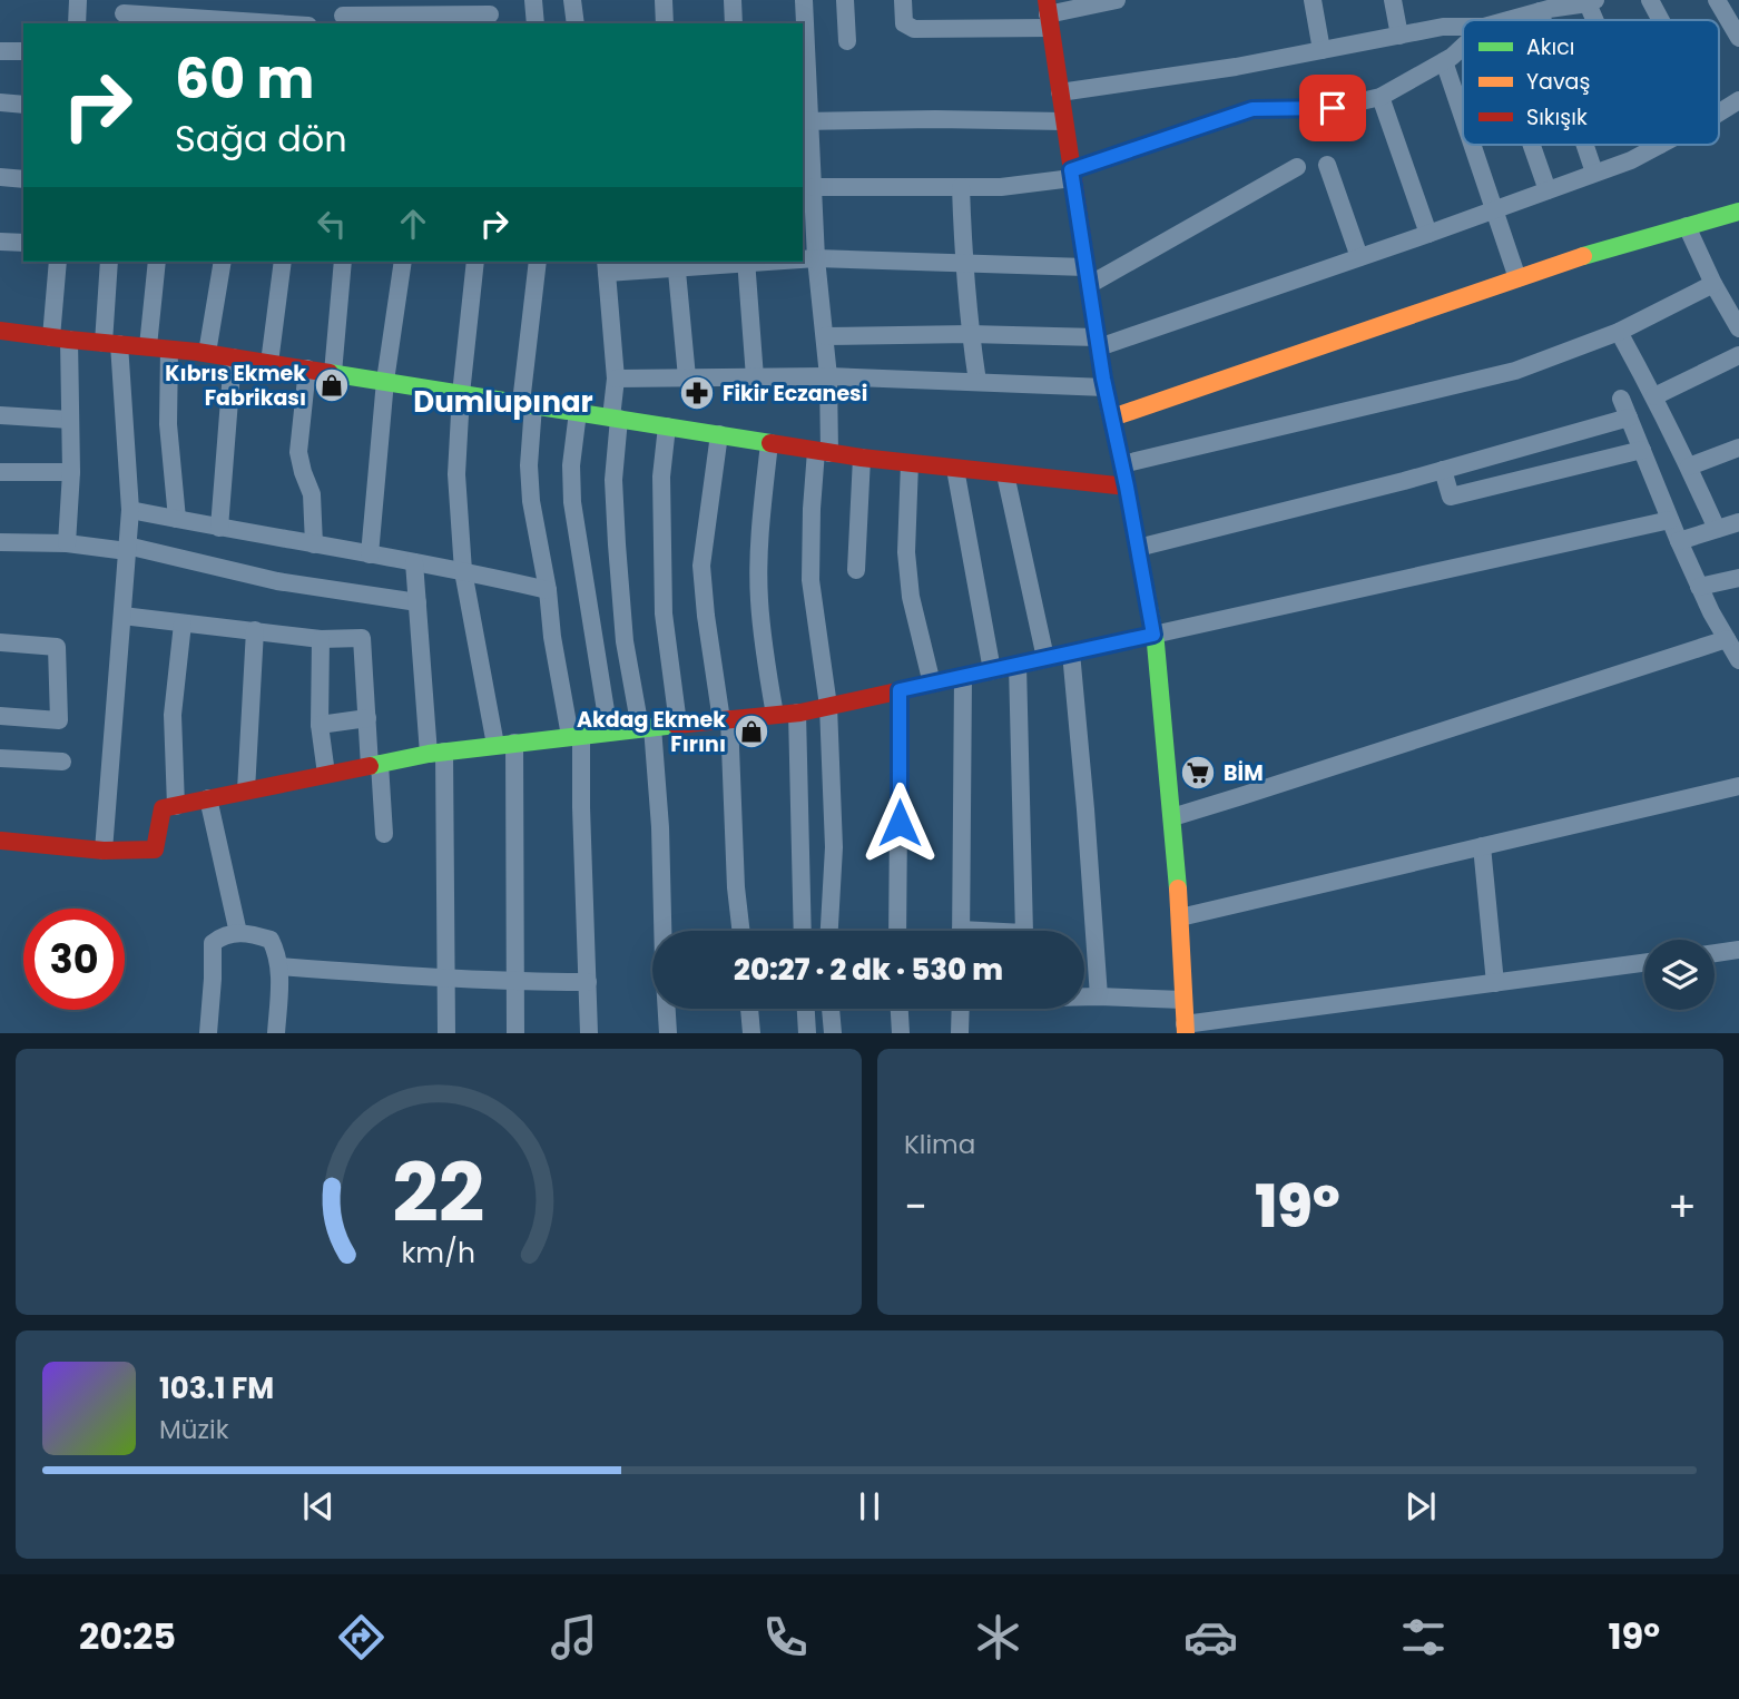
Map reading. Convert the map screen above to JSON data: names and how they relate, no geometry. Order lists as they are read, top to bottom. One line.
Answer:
{"districts":["Dumlupınar"],"places":{"shop":["Kıbrıs Ekmek Fabrikası","Akdag Ekmek Fırını"],"pharmacy":["Fikir Eczanesi"],"supermarket":["BİM"]},"legend":["Akıcı","Yavaş","Sıkışık"],"page":{"turn":["60 m","Sağa dön"],"limit":"30","trip":"20:27 · 2 dk · 530 m","tile":"Klima","heat":["−","19°","+"],"song":["103.1 FM","Müzik"],"tabs":["20:25","19°"],"gauge":["22","km/h"]}}
